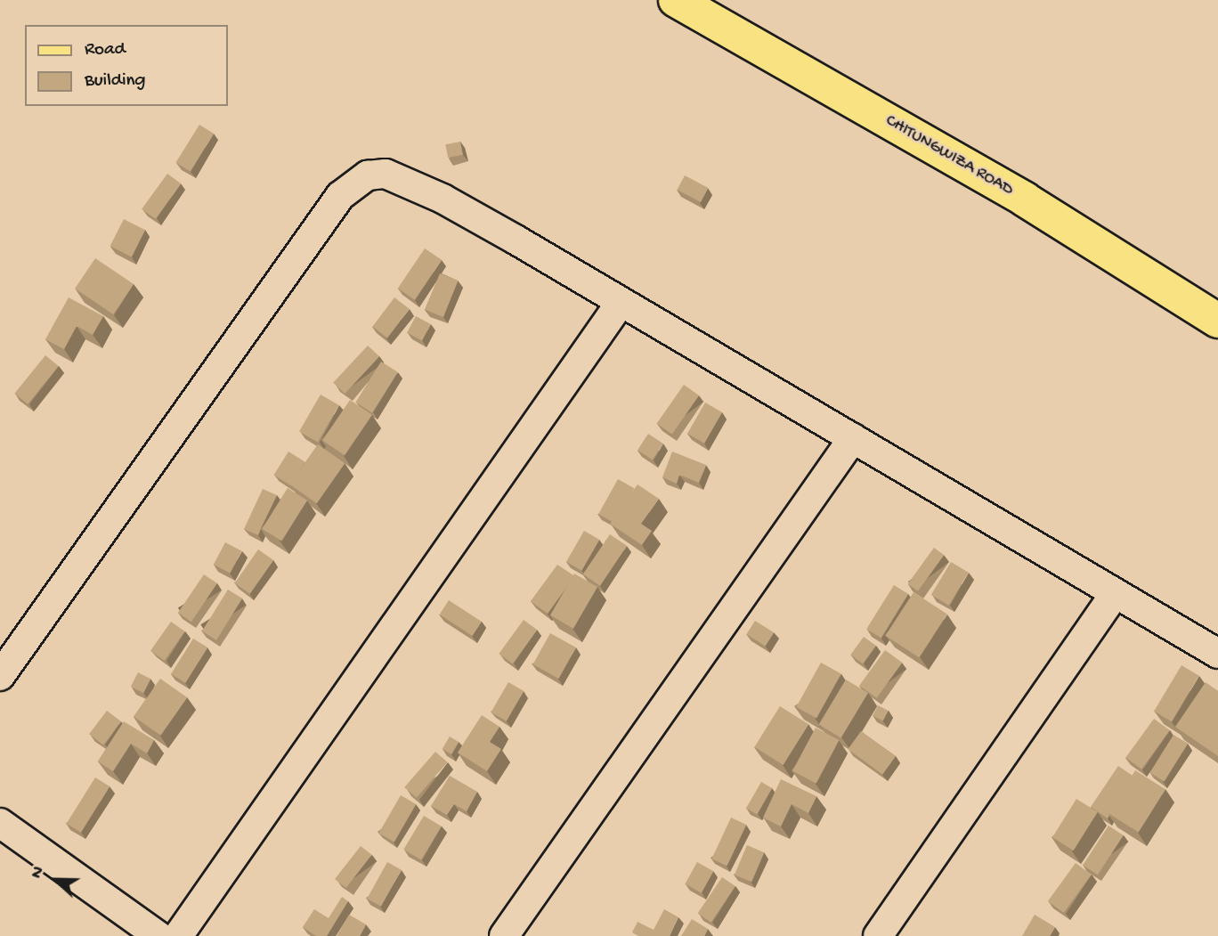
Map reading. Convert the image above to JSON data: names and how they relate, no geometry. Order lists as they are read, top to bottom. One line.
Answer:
{"streets":{"main road":["CHITUNGWIZA ROAD"]},"legend":["Road","Building"],"north":"left"}
